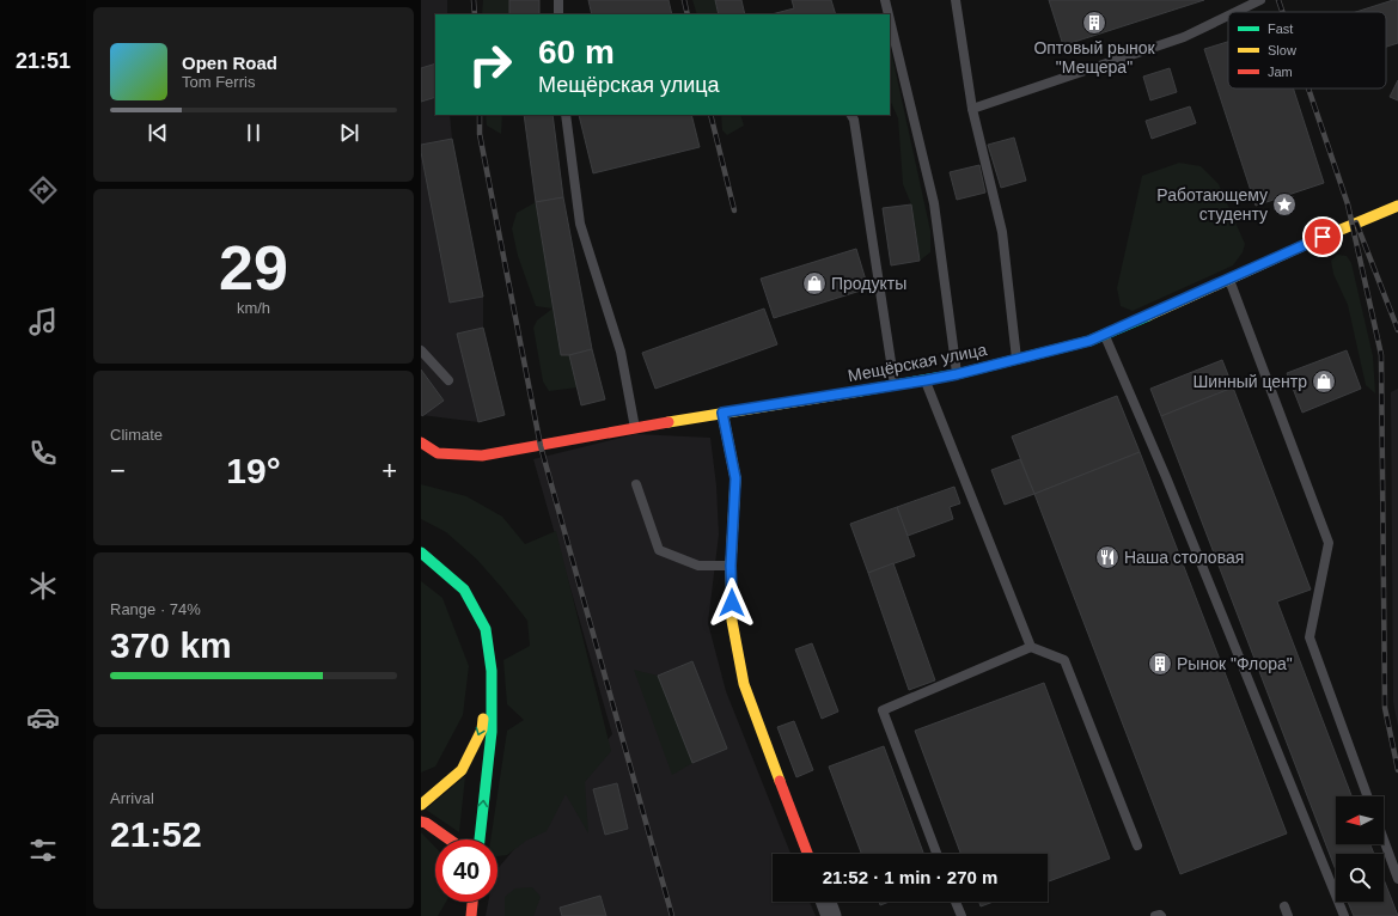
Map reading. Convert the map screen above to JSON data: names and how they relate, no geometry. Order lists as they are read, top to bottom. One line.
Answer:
{"streets":{"main road":["Мещёрская улица"]},"places":{"building":["Оптовый рынок \"Мещера\"","Рынок \"Флора\""],"place":["Работающему студенту"],"shop":["Продукты","Шинный центр"],"restaurant":["Наша столовая"]},"legend":["Fast","Slow","Jam"],"north":"left","page":{"tabs":"21:51","turn":["60 m","Мещёрская улица"],"song":["Open Road","Tom Ferris"],"tile":[["29","km/h"],"Climate",["Range · 74%","370 km"],["Arrival","21:52"]],"heat":["−","19°","+"],"limit":"40","trip":"21:52 · 1 min · 270 m"}}
